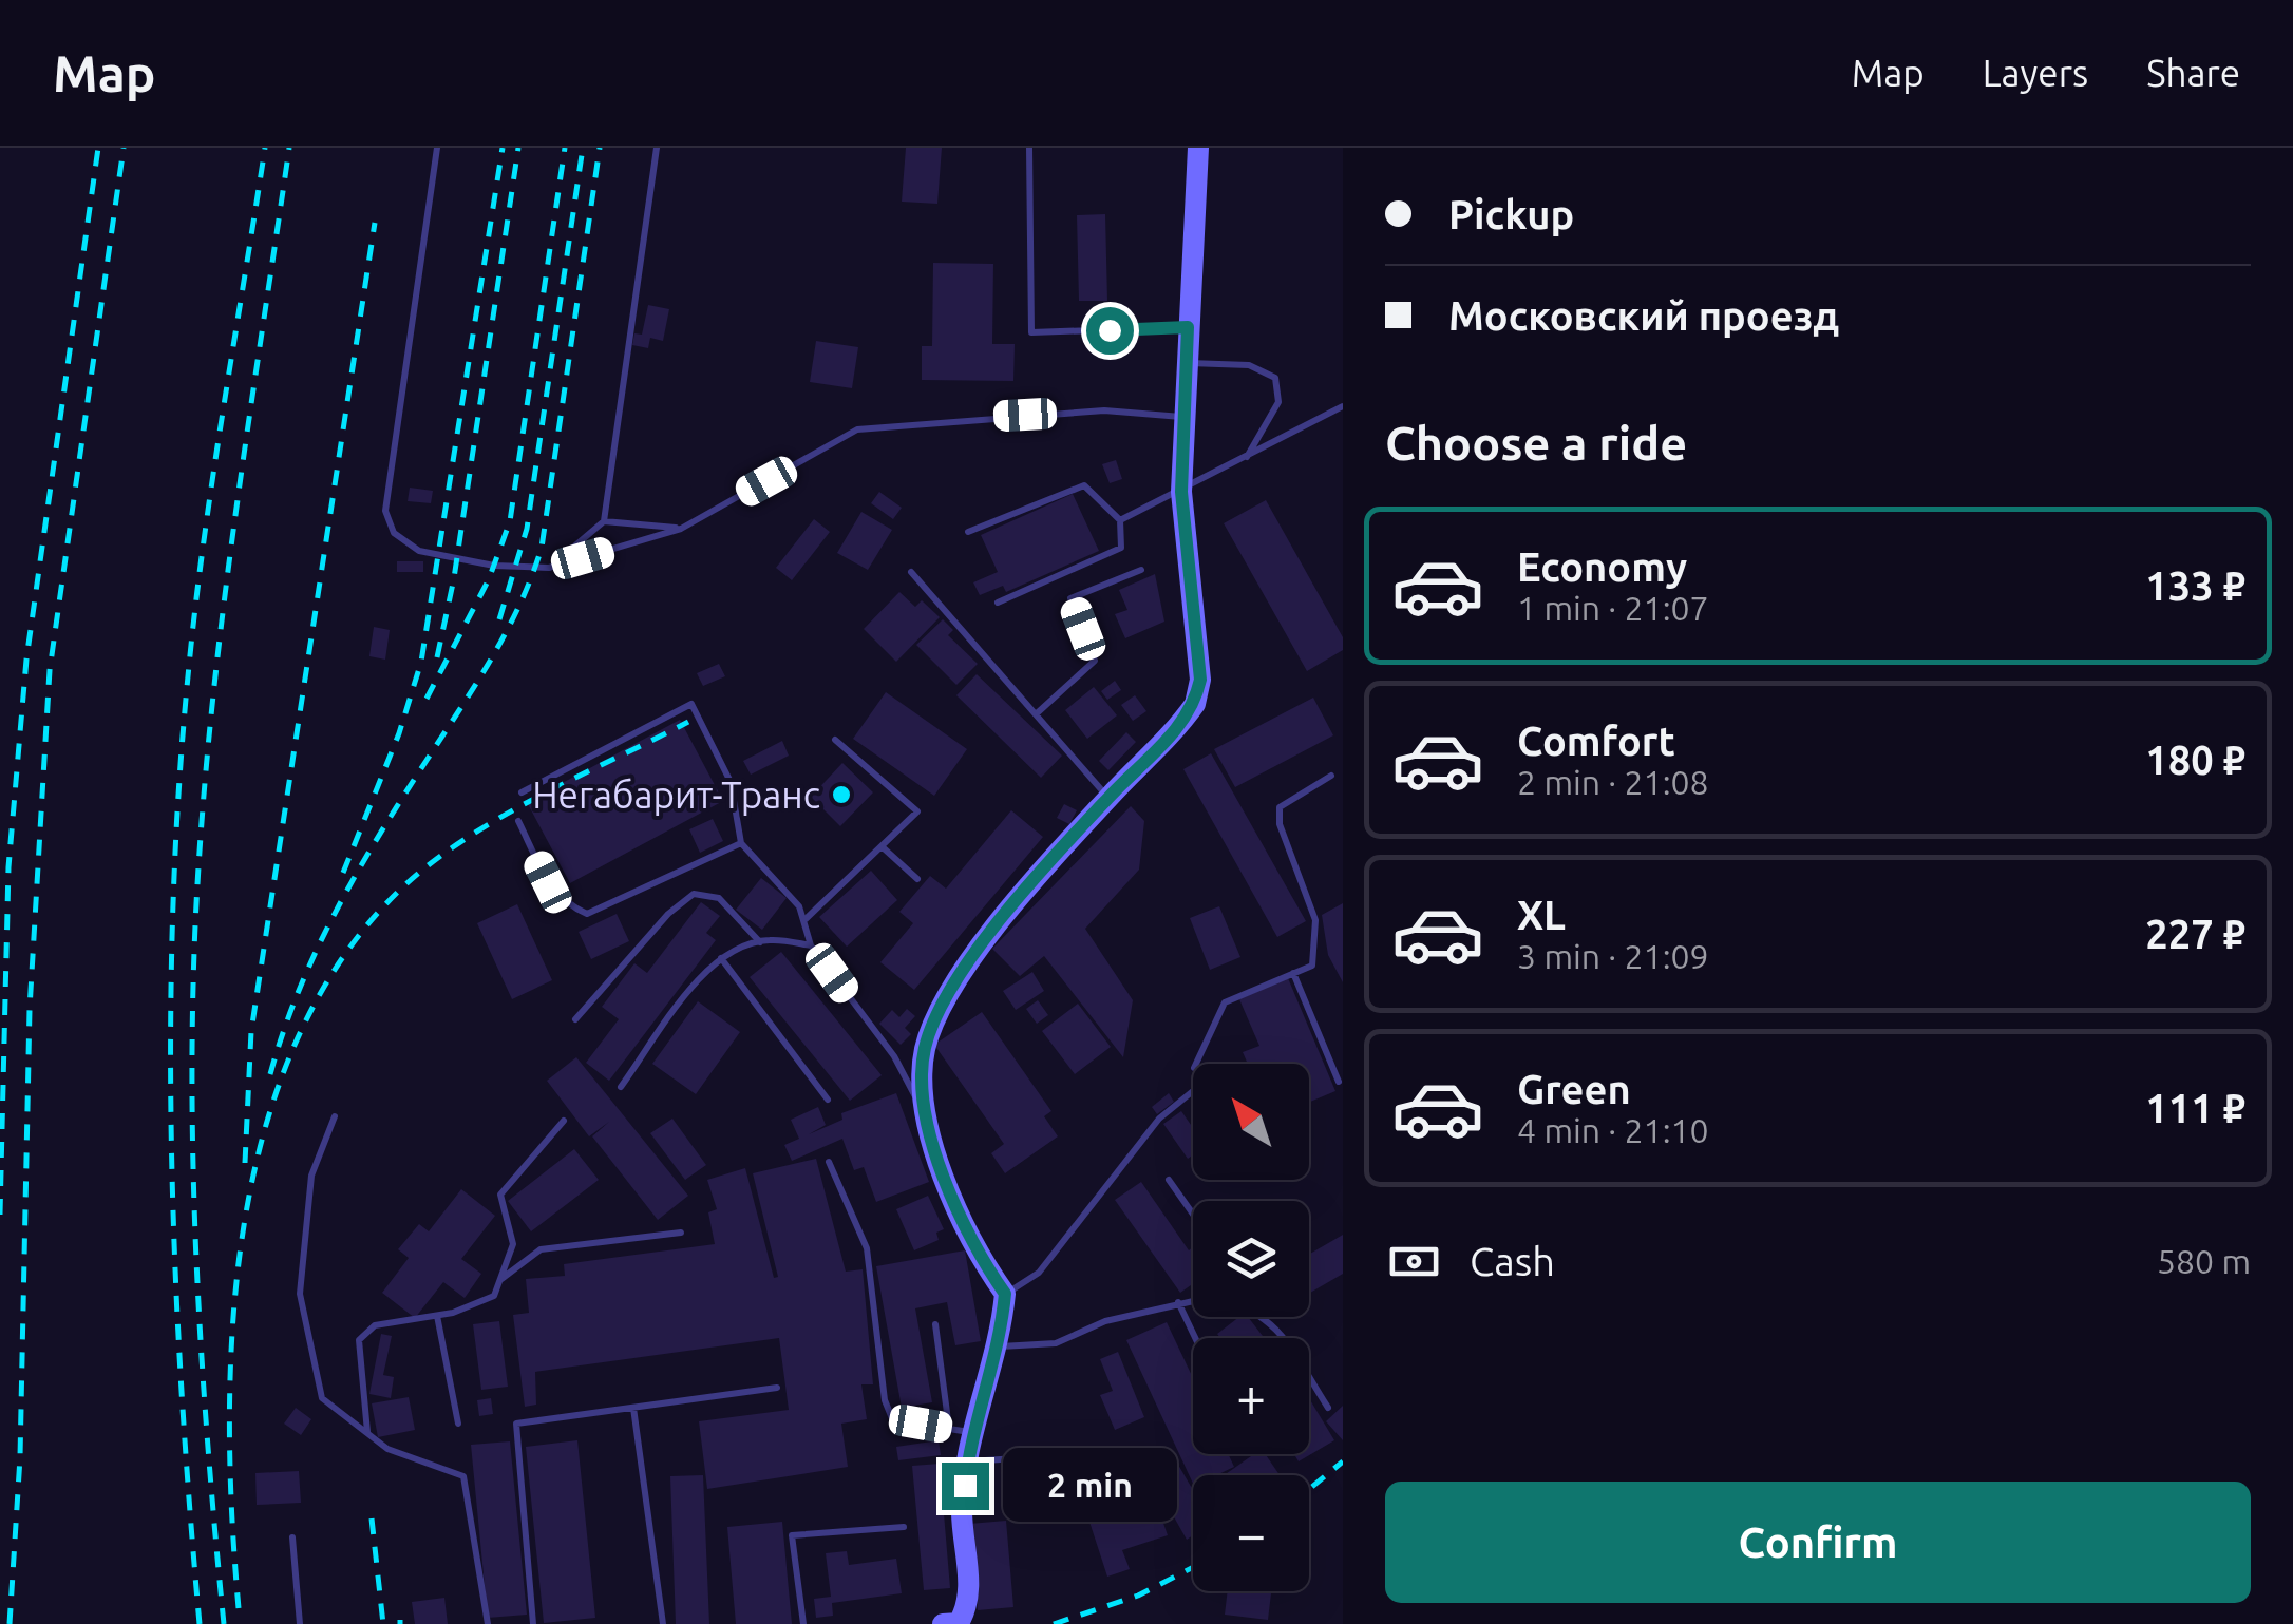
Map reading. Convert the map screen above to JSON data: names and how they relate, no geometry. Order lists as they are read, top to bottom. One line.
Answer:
{"places":["Негабарит-Транс"],"north":"top left","page":{"header":"Map","nav":["Map","Layers","Share"],"banner":["Pickup","Московский проезд"],"heading":"Choose a ride","list":[{"name":"Economy","note":"1 min · 21:07","value":"133 ₽"},{"name":"Comfort","note":"2 min · 21:08","value":"180 ₽"},{"name":"XL","note":"3 min · 21:09","value":"227 ₽"},{"name":"Green","note":"4 min · 21:10","value":"111 ₽"}],"map_buttons":["+","−"],"pay":["Cash","580 m"],"bubble":"2 min","buttons":"Confirm"}}
